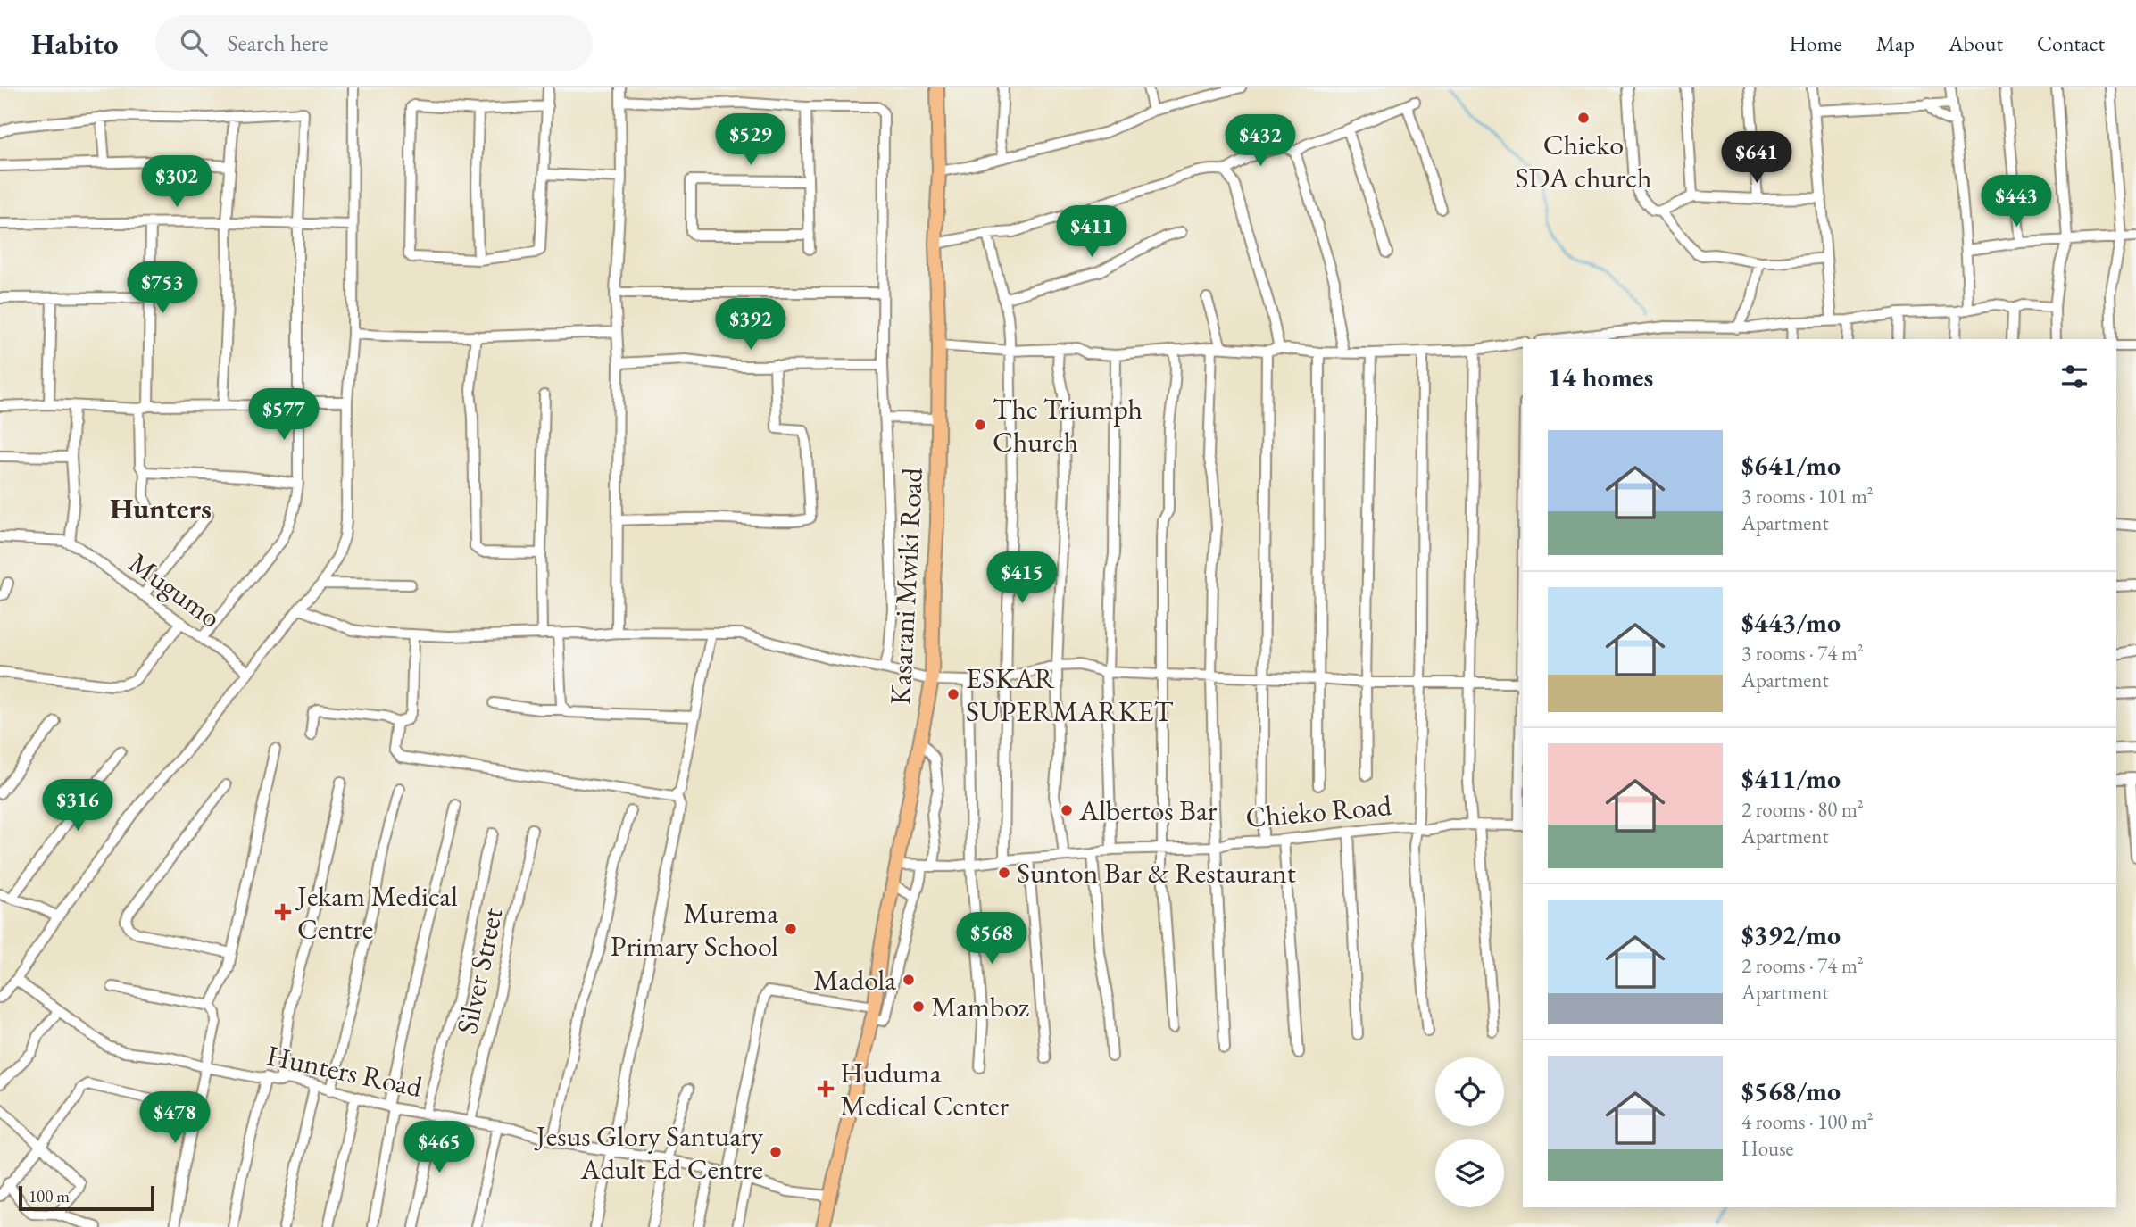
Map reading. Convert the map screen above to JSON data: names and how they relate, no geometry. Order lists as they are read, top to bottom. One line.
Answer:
{"streets":{"main road":["Kasarani Mwiki Road"],"street":["Mugumo","Chieko Road","Silver Street","Hunters Road"]},"crossings":[["Kasarani Mwiki Road","Chieko Road"],["Kasarani Mwiki Road","Hunters Road"],["Silver Street","Hunters Road"]],"districts":["Hunters"],"places":{"other":["Chieko SDA church","The Triumph Church","ESKAR SUPERMARKET","Albertos Bar","Sunton Bar & Restaurant","Murema Primary School","Madola","Mamboz","Jesus Glory Santuary Adult Ed Centre"],"health":["Jekam Medical Centre","Huduma Medical Center"]},"scale_bar":"100 m","page":{"header":"Habito","search":"Search here","nav":["Home","Map","About","Contact"],"price":["$529","$432","$641","$302","$443","$411","$753","$392","$577","$415","$316","$568","$478","$465"],"heading":"14 homes","list":[{"name":"$641/mo","note":"3 rooms · 101 m² · Apartment"},{"name":"$443/mo","note":"3 rooms · 74 m² · Apartment"},{"name":"$411/mo","note":"2 rooms · 80 m² · Apartment"},{"name":"$392/mo","note":"2 rooms · 74 m² · Apartment"},{"name":"$568/mo","note":"4 rooms · 100 m² · House"}],"scale":"100 m"}}
